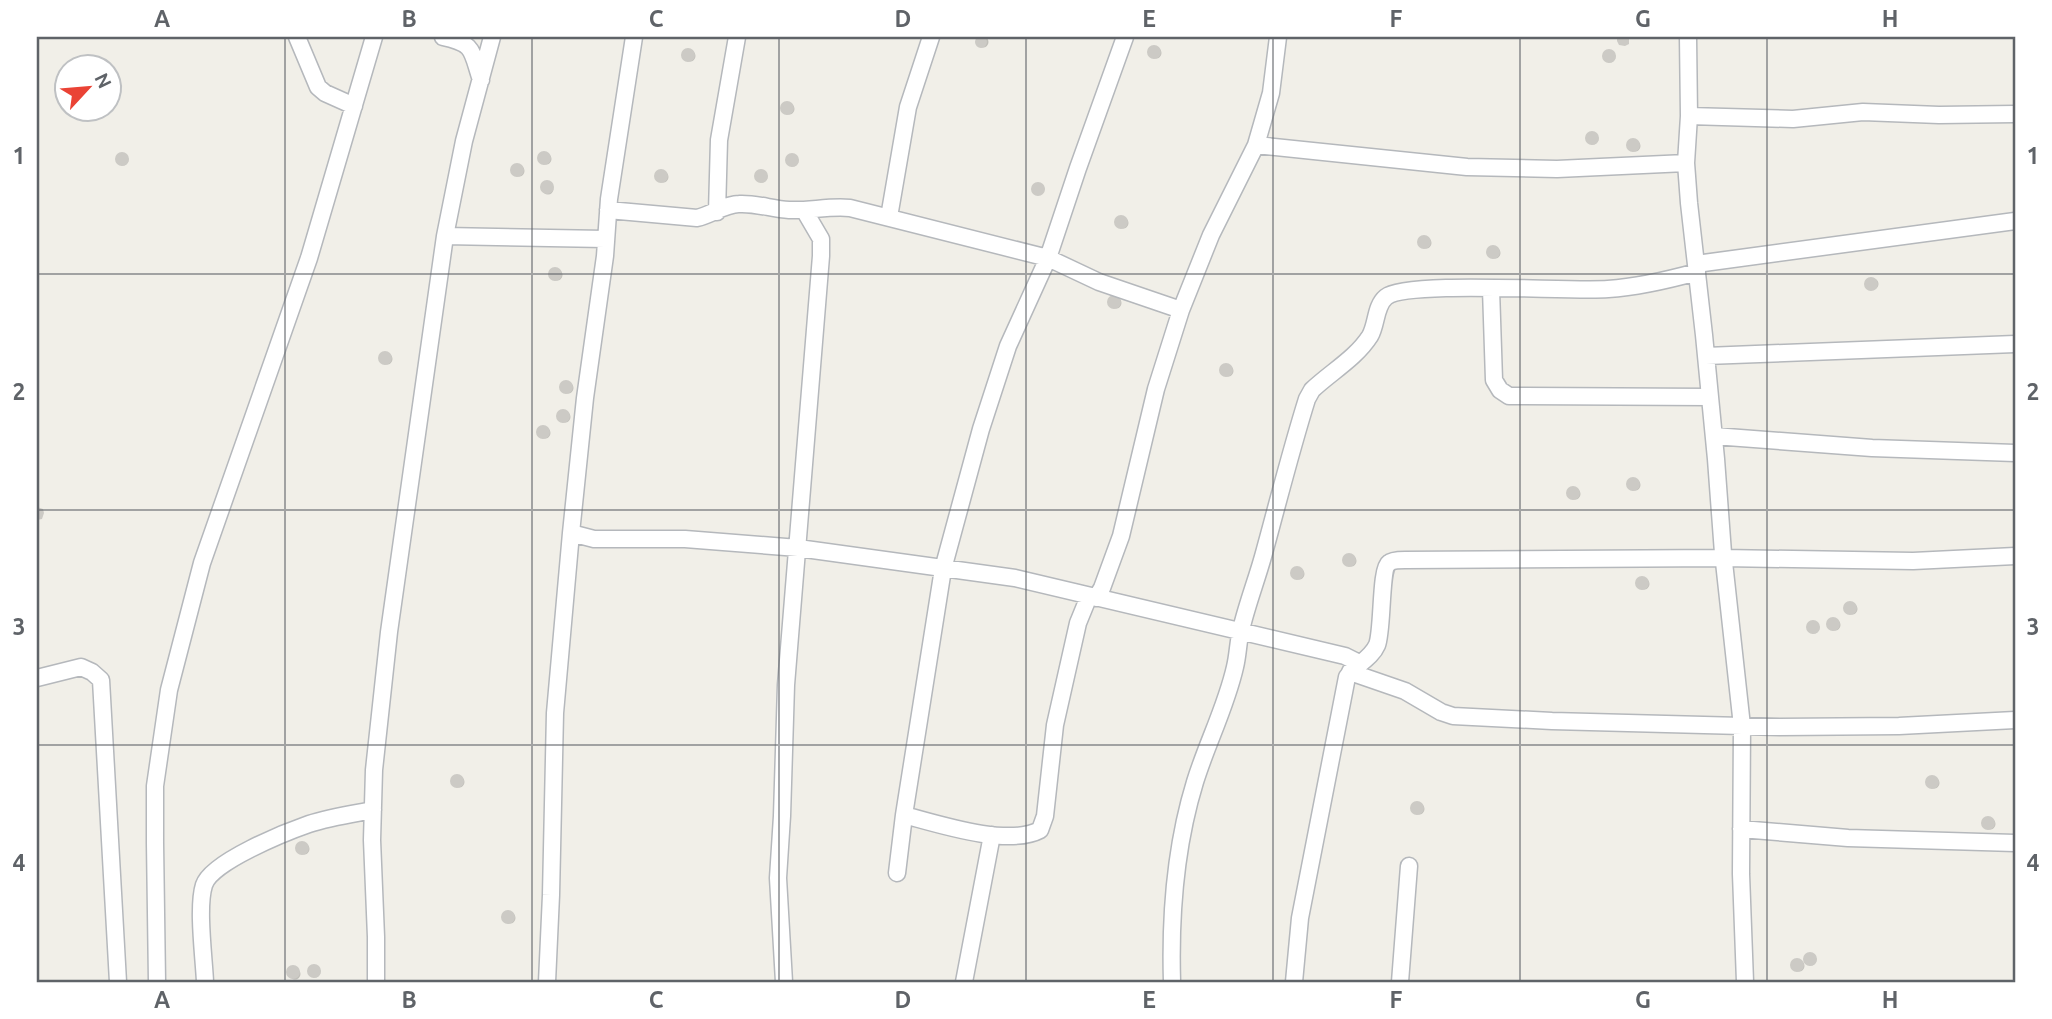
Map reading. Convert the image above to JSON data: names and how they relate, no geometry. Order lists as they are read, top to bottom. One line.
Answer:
{"north":"top right","grid":{"columns":["A","B","C","D","E","F","G","H"],"rows":["1","2","3","4"]}}
